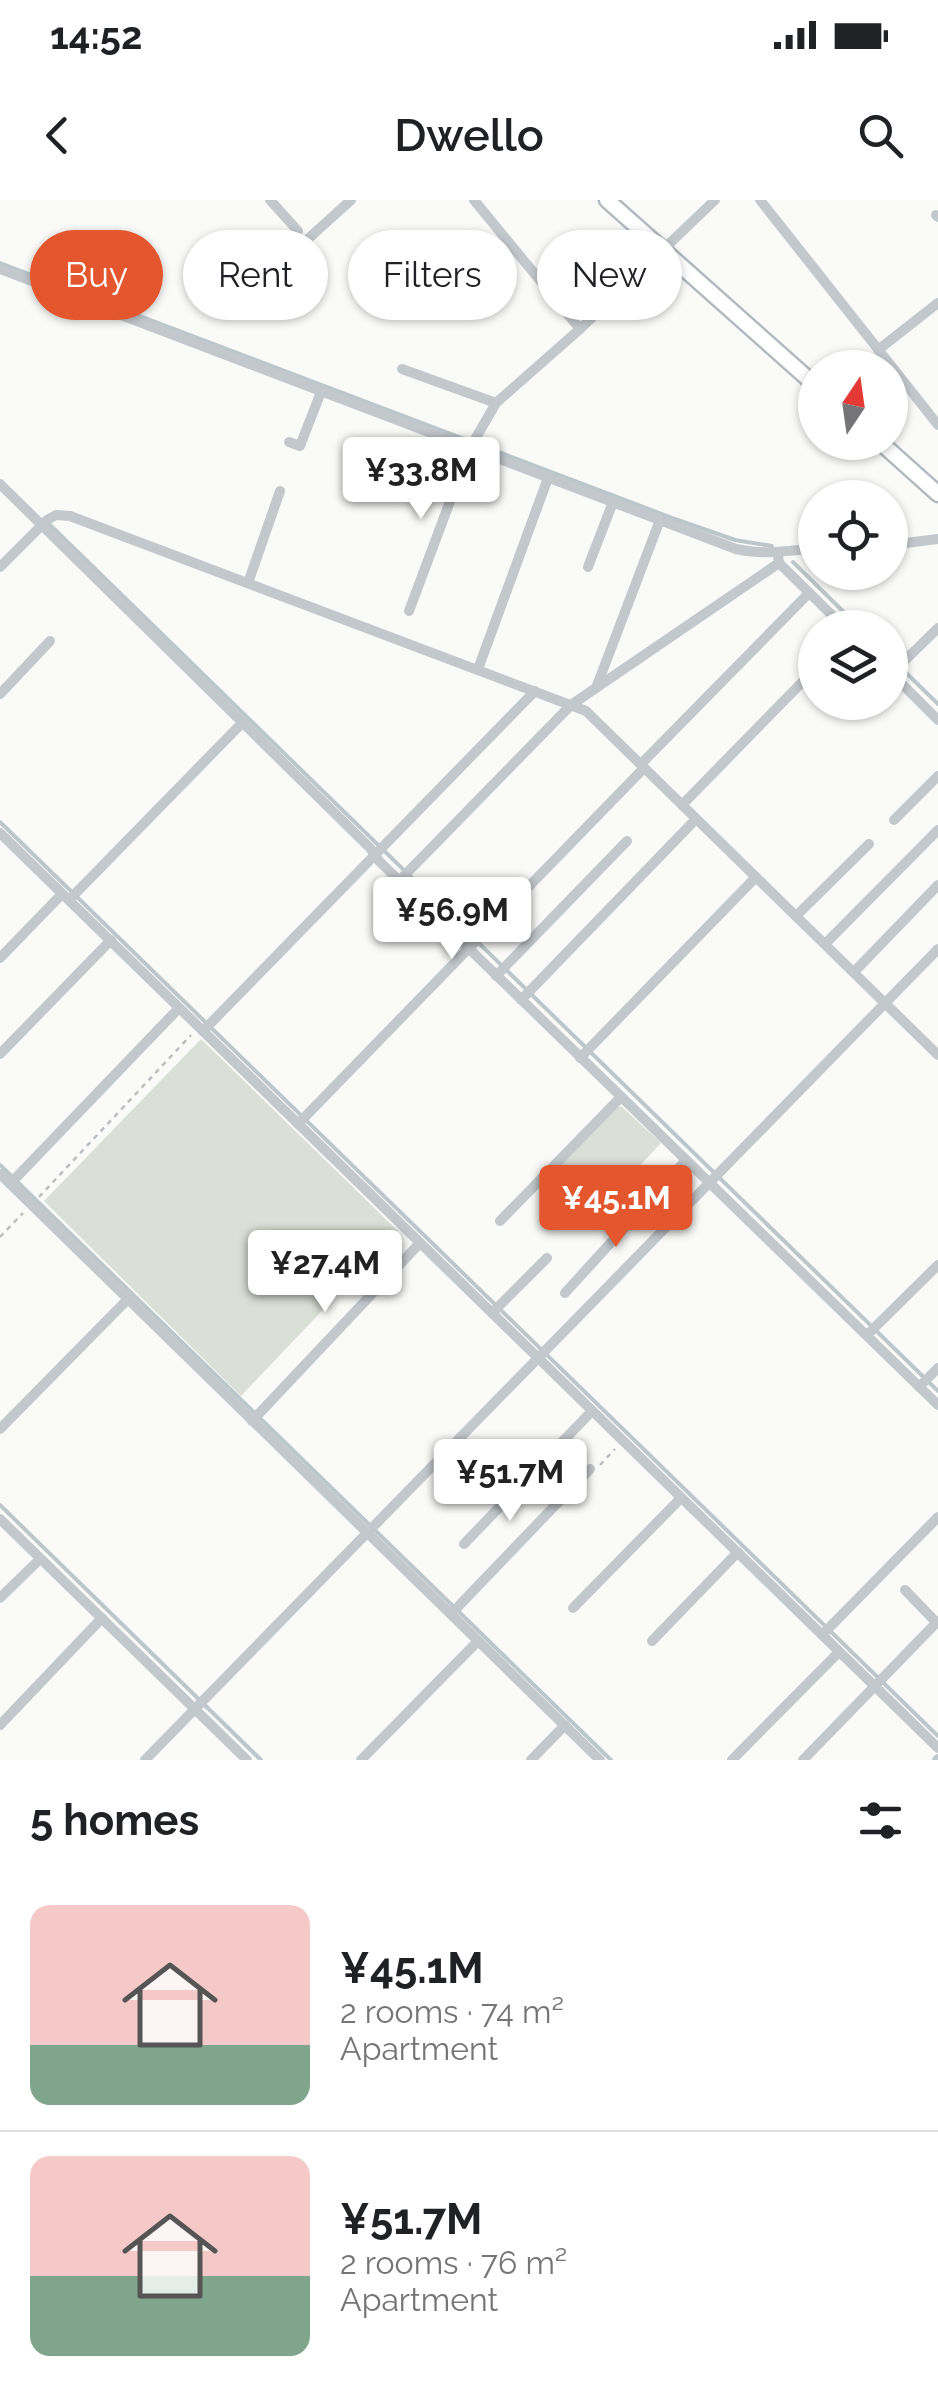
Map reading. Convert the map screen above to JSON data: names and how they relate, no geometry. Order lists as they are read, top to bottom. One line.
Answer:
{"north":"top","page":{"status":"14:52","header":"Dwello","chip":["Buy","Rent","Filters","New"],"price":["¥33.8M","¥56.9M","¥45.1M","¥27.4M","¥51.7M"],"heading":"5 homes","list":[{"name":"¥45.1M","note":"2 rooms · 74 m² · Apartment"},{"name":"¥51.7M","note":"2 rooms · 76 m² · Apartment"}]}}
